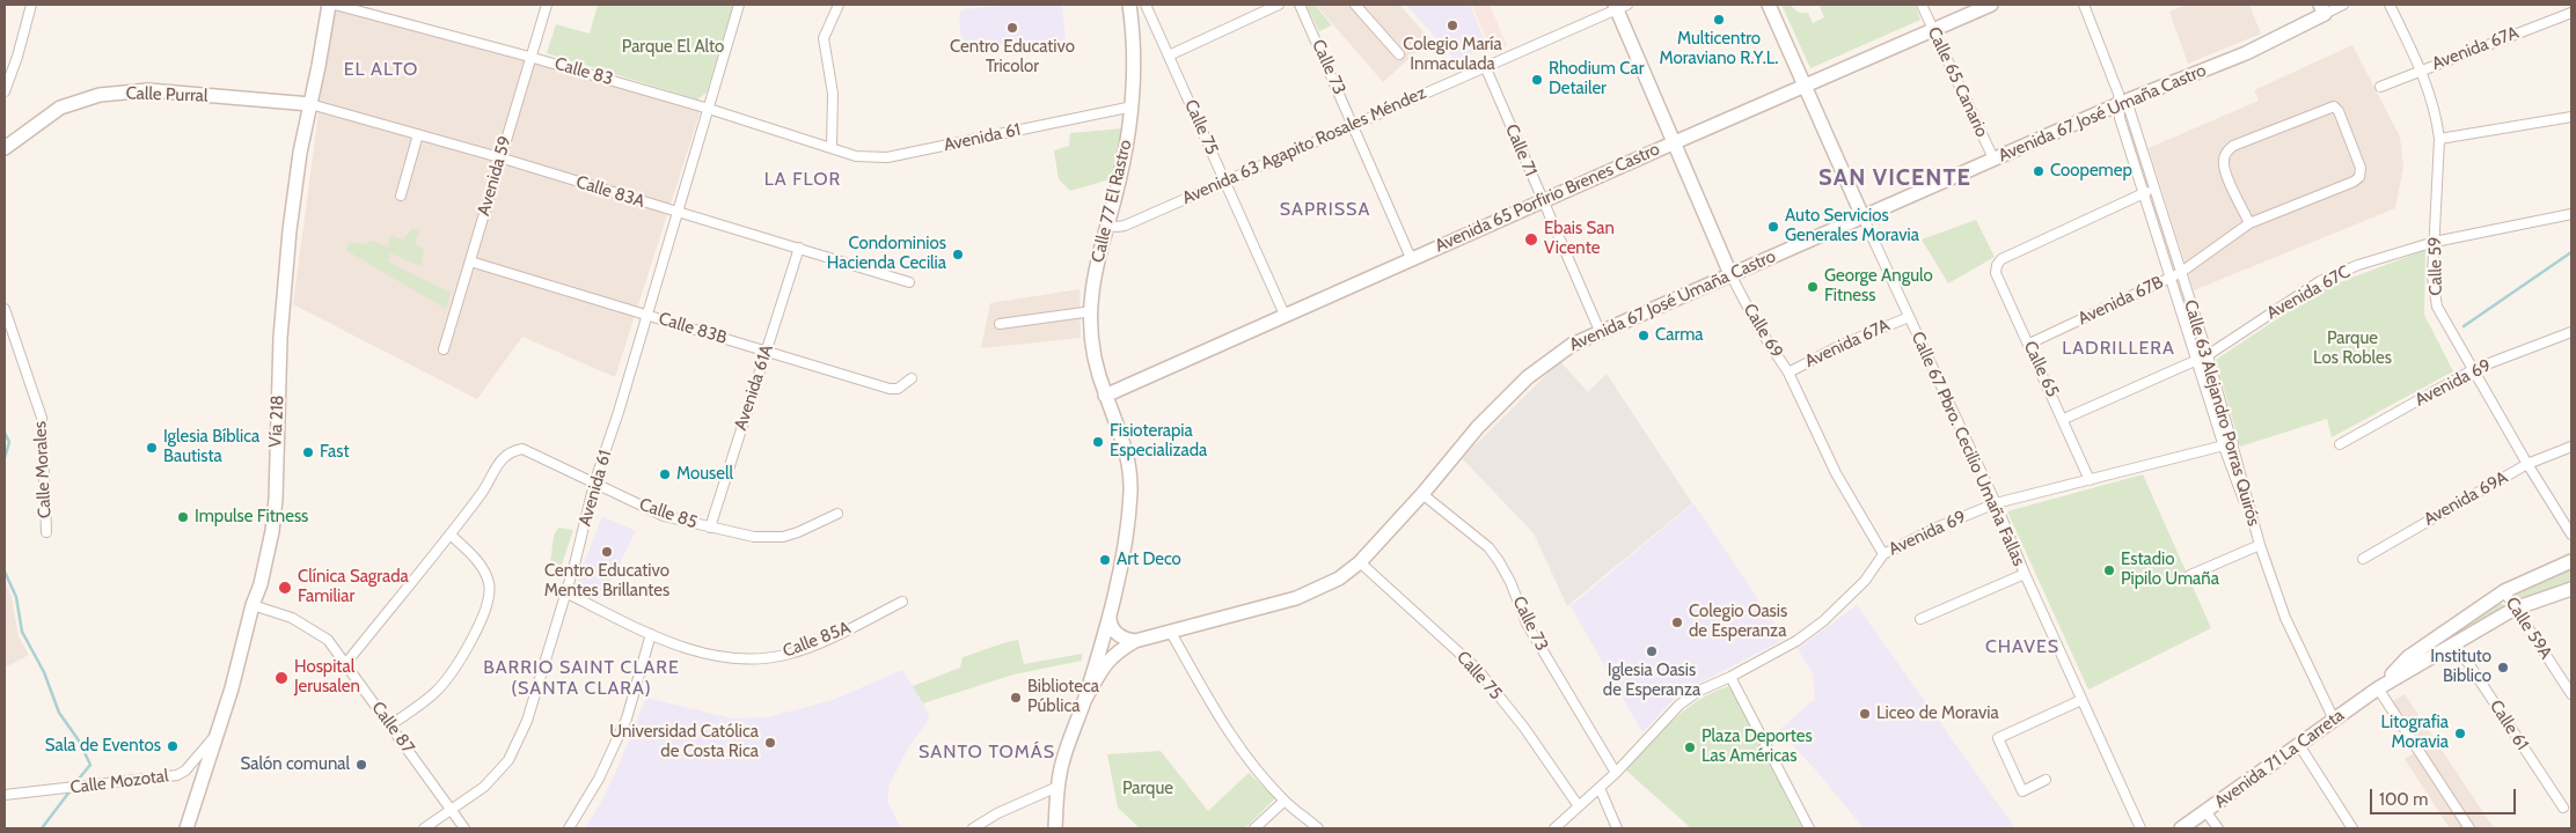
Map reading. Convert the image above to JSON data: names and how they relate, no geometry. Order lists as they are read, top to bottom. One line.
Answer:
{"streets":{"main road":["Calle Purral","Avenida 67 José Umaña Castro","Avenida 65 Porfirio Brenes Castro","Calle 77 El Rastro","Calle 69","Vía 218","Calle 67 Pbro. Cecilio Umaña Fallas","Avenida 71 La Carreta"],"street":["Avenida 67A","Calle 73","Calle 83","Calle 65 Canario","Calle 75","Avenida 61","Avenida 63 Agapito Rosales Méndez","Calle 71","Avenida 59","Calle 83A","Calle 59","Avenida 67C","Avenida 67B","Calle 83B","Calle 65","Avenida 69","Avenida 61A","Calle 63 Alejandro Porras Quirós","Calle Morales","Avenida 69A","Calle 85","Calle 59A","Calle 85A","Calle 61","Calle 87","Calle Mozotal"]},"crossings":[["Avenida 67A","Calle 59"],["Avenida 67A","Calle 69"],["Avenida 67A","Calle 67 Pbro. Cecilio Umaña Fallas"],["Calle 73","Avenida 67 José Umaña Castro"],["Calle 73","Avenida 63 Agapito Rosales Méndez"],["Calle 73","Avenida 65 Porfirio Brenes Castro"],["Calle 73","Avenida 69"],["Calle 83","Avenida 61"],["Calle 83","Avenida 59"],["Calle 65 Canario","Avenida 67 José Umaña Castro"],["Calle 65 Canario","Avenida 65 Porfirio Brenes Castro"],["Calle Purral","Calle 83A"],["Calle Purral","Vía 218"],["Avenida 67 José Umaña Castro","Calle 75"],["Avenida 67 José Umaña Castro","Calle 71"],["Avenida 67 José Umaña Castro","Calle 77 El Rastro"],["Avenida 67 José Umaña Castro","Calle 69"],["Avenida 67 José Umaña Castro","Calle 63 Alejandro Porras Quirós"],["Avenida 67 José Umaña Castro","Calle 67 Pbro. Cecilio Umaña Fallas"],["Calle 75","Avenida 63 Agapito Rosales Méndez"],["Calle 75","Avenida 65 Porfirio Brenes Castro"],["Calle 75","Avenida 69"],["Avenida 61","Calle 83A"],["Avenida 61","Calle 77 El Rastro"],["Avenida 61","Calle 83B"],["Avenida 61","Calle 85"],["Avenida 61","Calle 85A"],["Avenida 61","Calle 87"],["Avenida 63 Agapito Rosales Méndez","Calle 71"],["Avenida 63 Agapito Rosales Méndez","Calle 77 El Rastro"],["Avenida 63 Agapito Rosales Méndez","Calle 69"],["Calle 71","Avenida 65 Porfirio Brenes Castro"],["Avenida 59","Calle 83A"],["Avenida 59","Calle 83B"],["Calle 83A","Avenida 61A"],["Calle 83A","Vía 218"],["Avenida 65 Porfirio Brenes Castro","Calle 77 El Rastro"],["Avenida 65 Porfirio Brenes Castro","Calle 69"],["Avenida 65 Porfirio Brenes Castro","Calle 67 Pbro. Cecilio Umaña Fallas"],["Calle 59","Avenida 67C"],["Calle 59","Avenida 69"],["Calle 59","Avenida 69A"],["Avenida 67C","Calle 65"],["Avenida 67C","Calle 63 Alejandro Porras Quirós"],["Avenida 67B","Calle 65"],["Avenida 67B","Calle 63 Alejandro Porras Quirós"],["Calle 83B","Avenida 61A"],["Calle 69","Avenida 69"],["Calle 65","Avenida 69"],["Calle 65","Calle 63 Alejandro Porras Quirós"],["Avenida 69","Calle 63 Alejandro Porras Quirós"],["Avenida 69","Calle 67 Pbro. Cecilio Umaña Fallas"],["Avenida 61A","Calle 85"],["Calle 63 Alejandro Porras Quirós","Avenida 71 La Carreta"],["Vía 218","Calle 87"],["Vía 218","Calle Mozotal"],["Calle 59A","Avenida 71 La Carreta"],["Calle 61","Avenida 71 La Carreta"]],"districts":["EL ALTO","SAN VICENTE","LA FLOR","SAPRISSA","LADRILLERA","CHAVES","BARRIO SAINT CLARE (SANTA CLARA)","SANTO TOMÁS"],"parks":["Parque El Alto","Parque Los Robles","Parque"],"places":["Multicentro Moraviano R.Y.L.","Colegio María Inmaculada","Centro Educativo Tricolor","Rhodium Car Detailer","Coopemep","Auto Servicios Generales Moravia","Ebais San Vicente","Condominios Hacienda Cecilia","George Angulo Fitness","Carma","Fisioterapia Especializada","Iglesia Bíblica Bautista","Fast","Mousell","Impulse Fitness","Centro Educativo Mentes Brillantes","Art Deco","Estadio Pipilo Umaña","Clínica Sagrada Familiar","Colegio Oasis de Esperanza","Iglesia Oasis de Esperanza","Instituto Biblico","Hospital Jerusalen","Biblioteca Pública","Liceo de Moravia","Litografia Moravia","Universidad Católica de Costa Rica","Sala de Eventos","Plaza Deportes Las Américas","Salón comunal"],"scale_bar":"100 m"}
